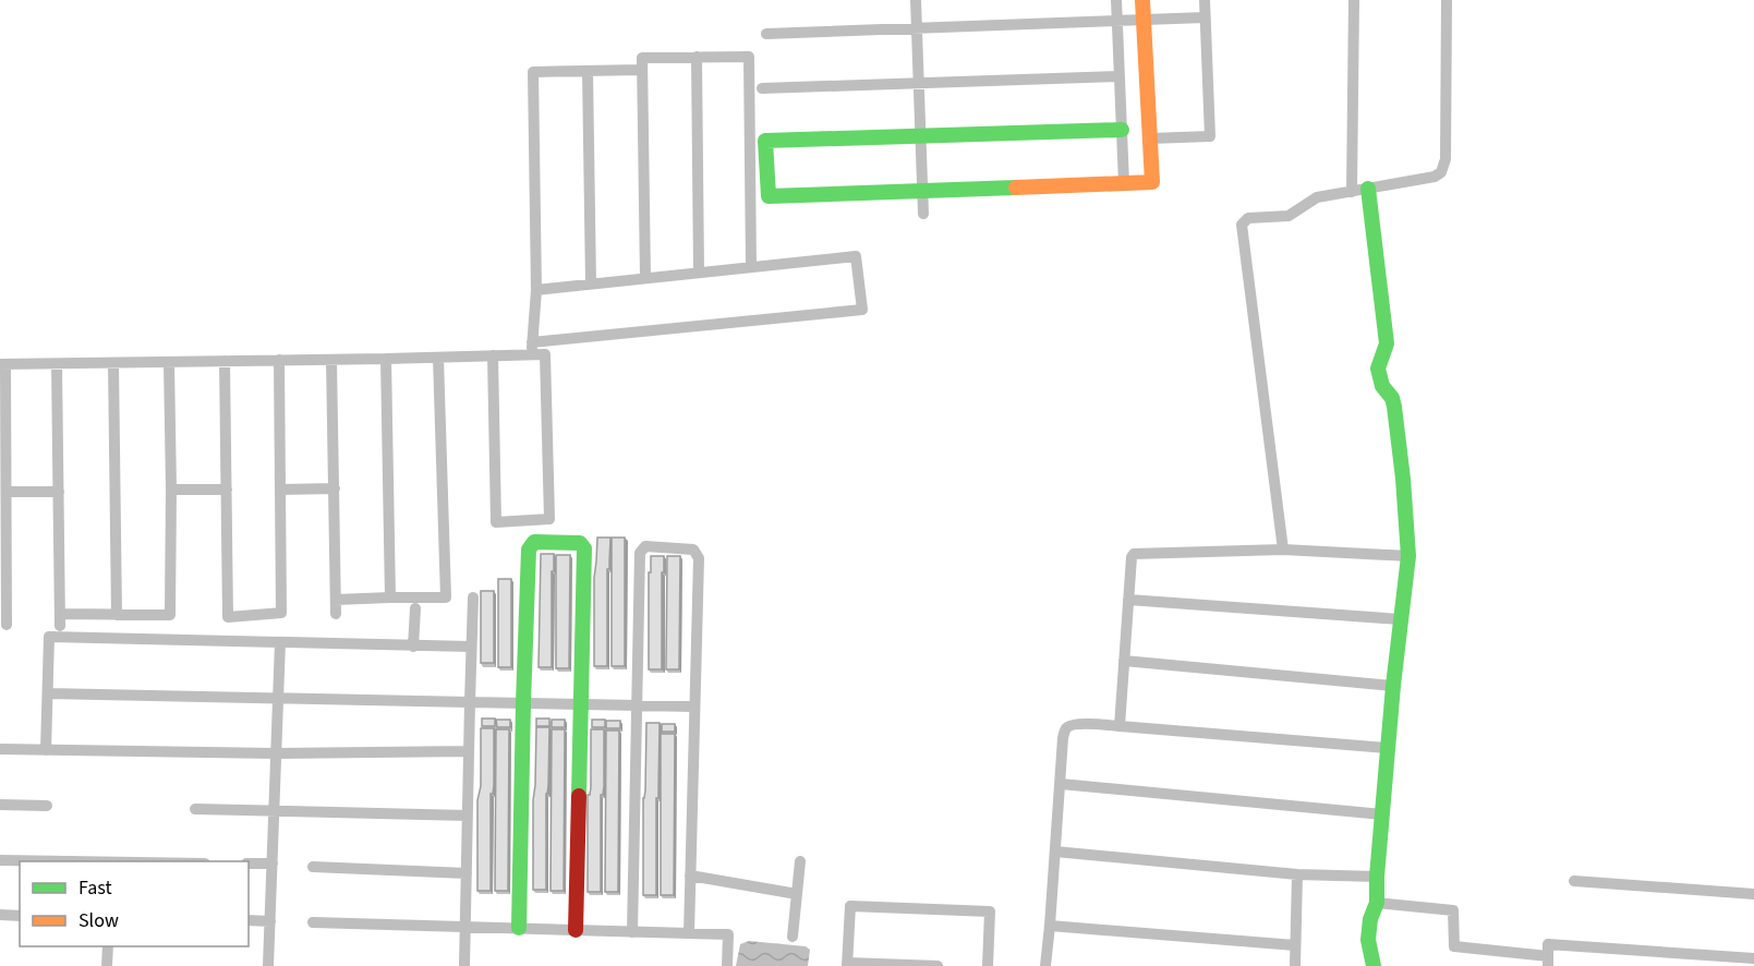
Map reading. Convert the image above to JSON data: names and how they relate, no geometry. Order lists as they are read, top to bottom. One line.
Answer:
{"legend":["Fast","Slow"]}
